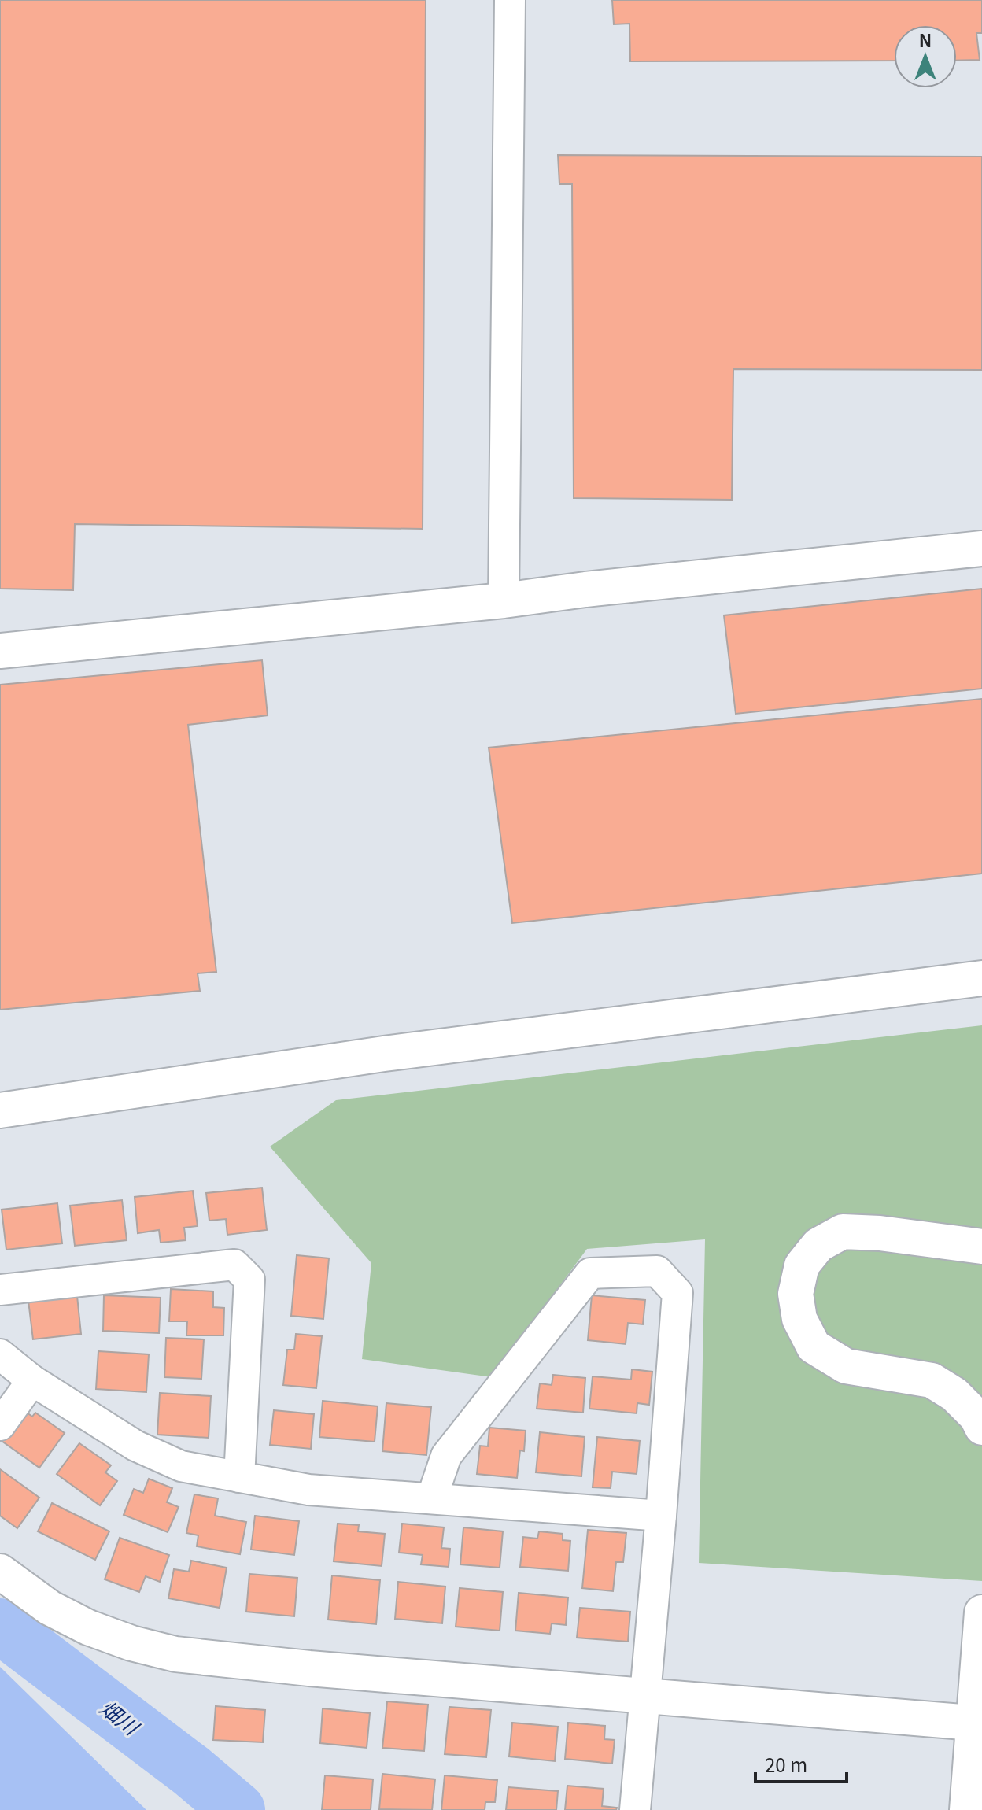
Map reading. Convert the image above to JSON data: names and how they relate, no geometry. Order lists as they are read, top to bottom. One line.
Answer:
{"water":["畑川"],"scale_bar":"20 m","north":"top"}
